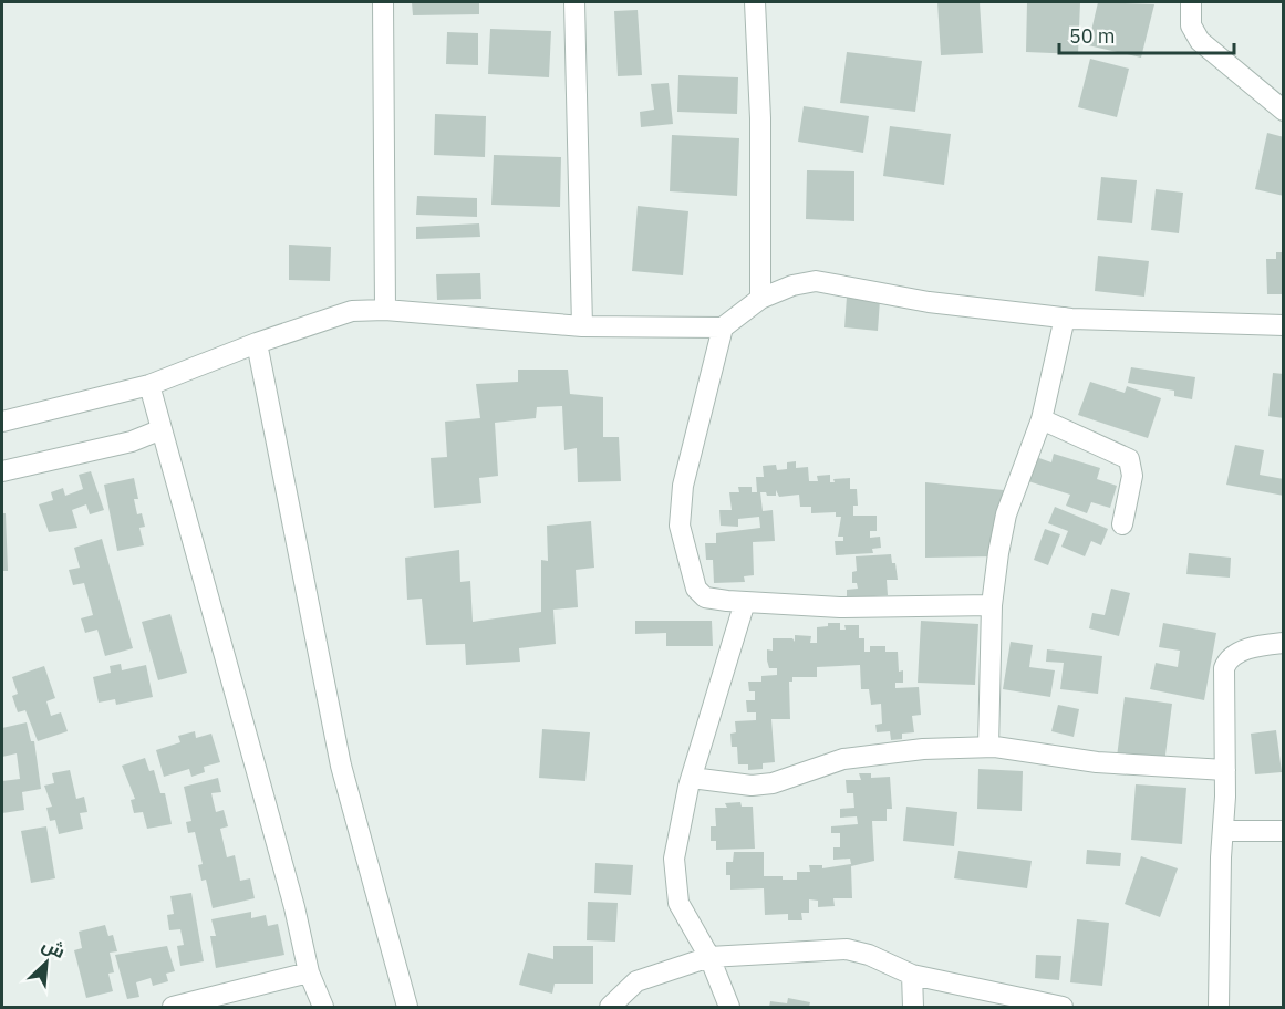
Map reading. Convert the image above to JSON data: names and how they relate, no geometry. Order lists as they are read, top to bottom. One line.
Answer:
{"scale_bar":"50 m","north":"top right"}
